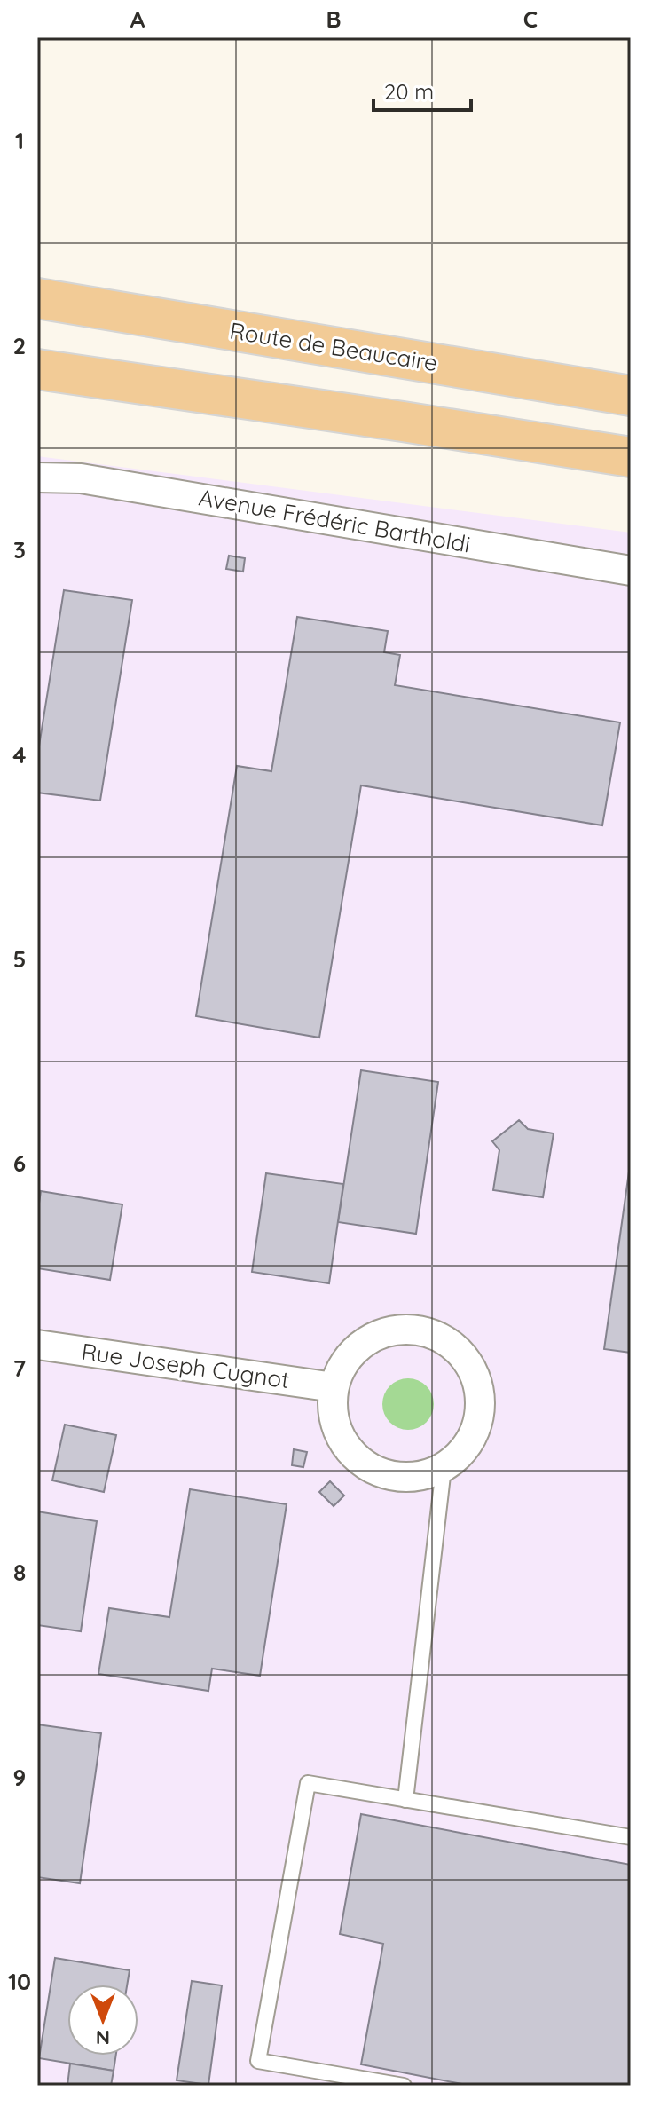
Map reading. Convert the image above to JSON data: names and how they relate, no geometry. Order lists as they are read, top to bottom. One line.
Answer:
{"streets":{"main road":["Route de Beaucaire"],"street":["Avenue Frédéric Bartholdi","Rue Joseph Cugnot"]},"scale_bar":"20 m","north":"bottom","grid":{"columns":["A","B","C"],"rows":["1","2","3","4","5","6","7","8","9","10"]}}
